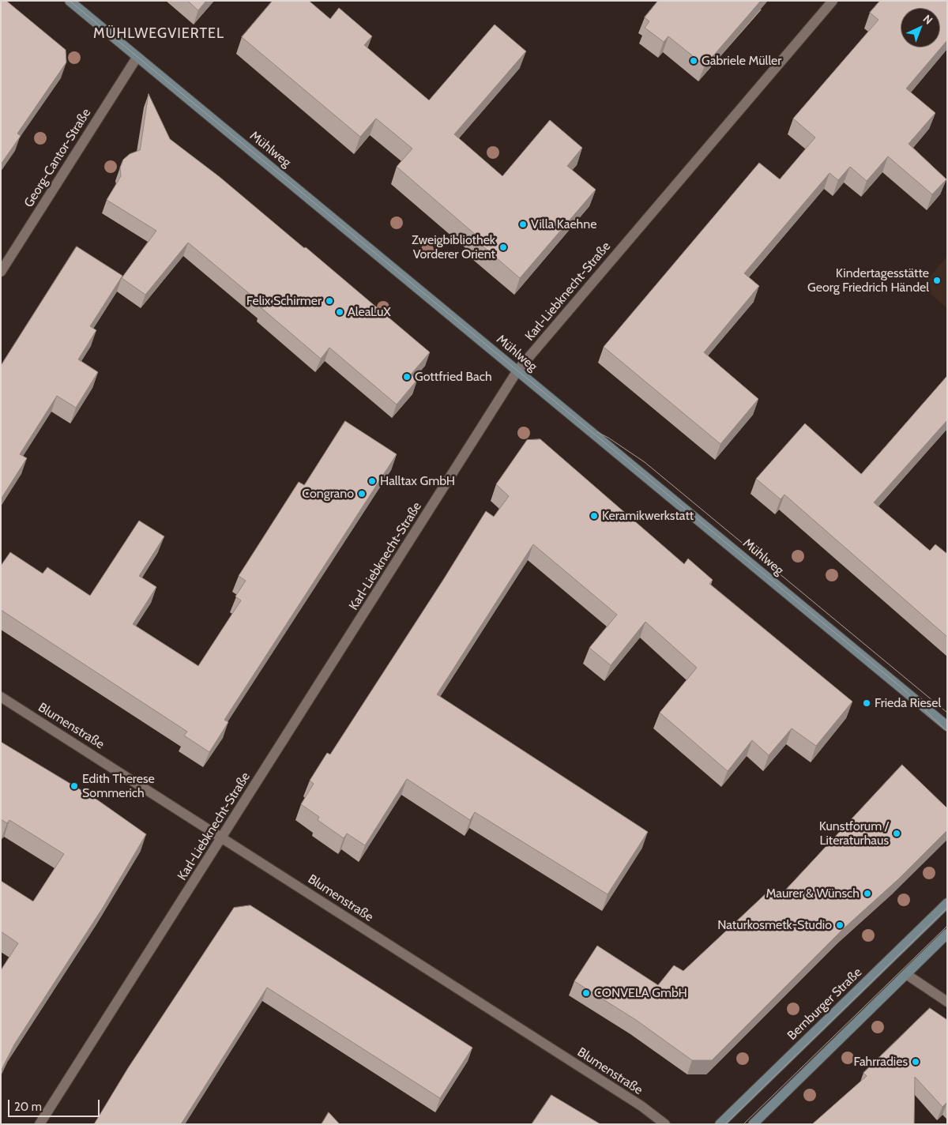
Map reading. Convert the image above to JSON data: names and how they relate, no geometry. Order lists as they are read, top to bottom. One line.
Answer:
{"streets":{"street":["Mühlweg","Georg-Cantor-Straße","Karl-Liebknecht-Straße","Blumenstraße","Bernburger Straße"]},"crossings":[["Mühlweg","Georg-Cantor-Straße"],["Mühlweg","Karl-Liebknecht-Straße"],["Karl-Liebknecht-Straße","Blumenstraße"]],"districts":["MÜHLWEGVIERTEL"],"places":["Gabriele Müller","Villa Kaehne","Zweigbibliothek Vorderer Orient","Kindertagesstätte Georg Friedrich Händel","Felix Schirmer","AleaLuX","Gottfried Bach","Halltax GmbH","Congrano","Keramikwerkstatt","Frieda Riesel","Edith Therese Sommerich","Kunstforum / Literaturhaus","Maurer & Wünsch","Naturkosmetk-Studio","CONVELA GmbH","Fahrradies"],"scale_bar":"20 m","north":"top right"}
